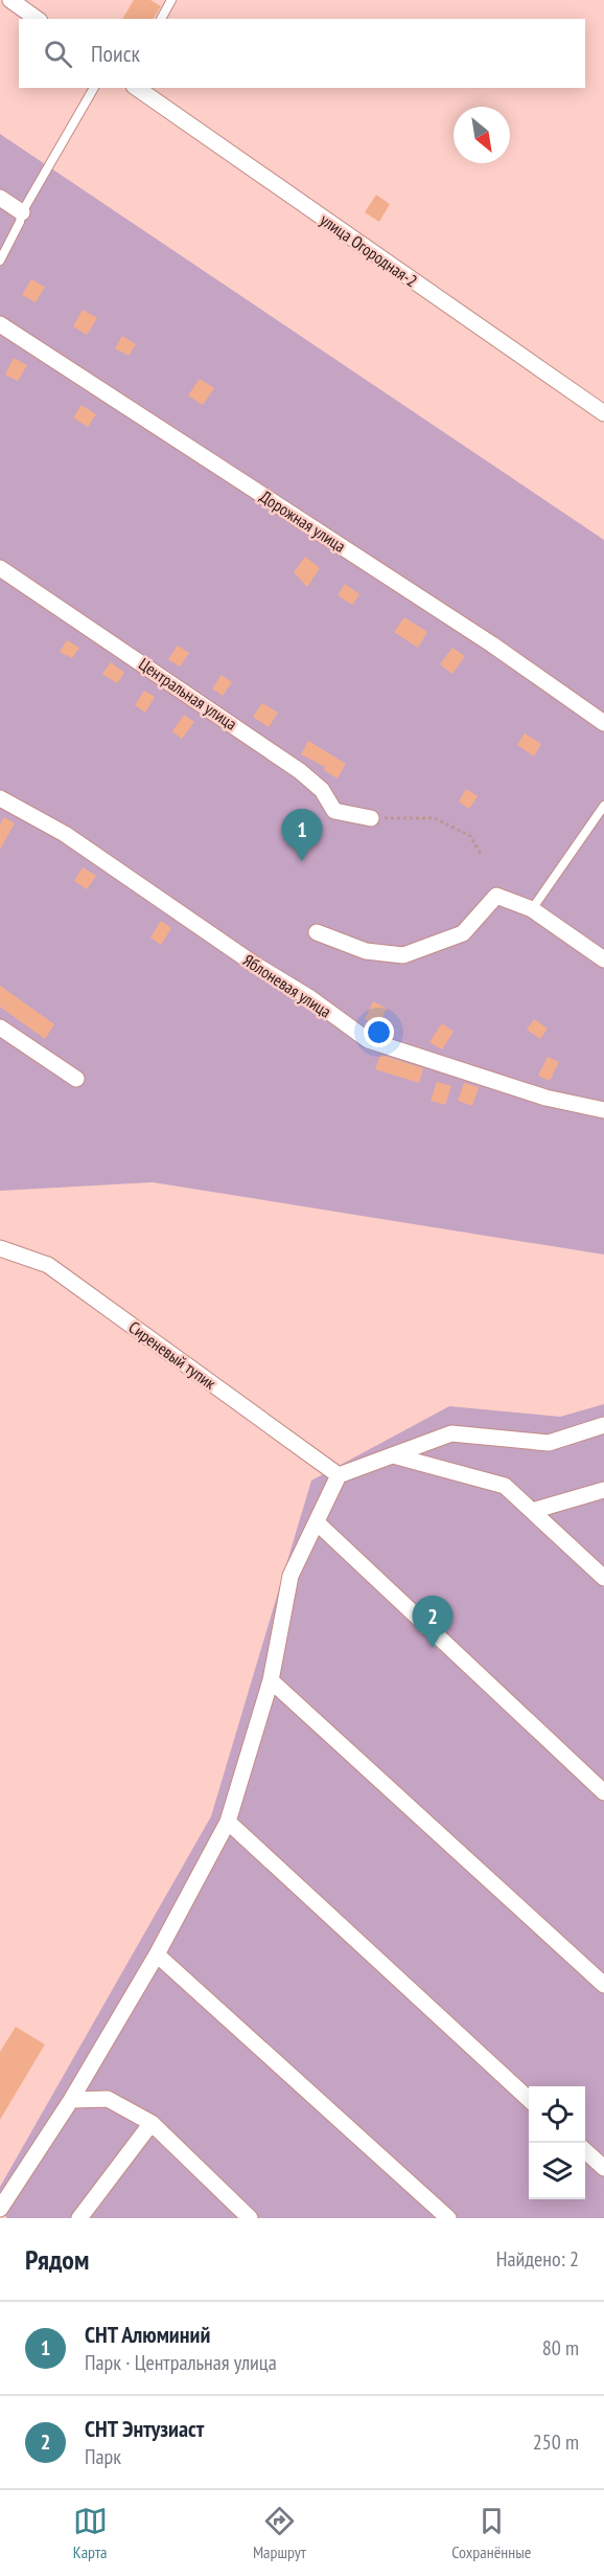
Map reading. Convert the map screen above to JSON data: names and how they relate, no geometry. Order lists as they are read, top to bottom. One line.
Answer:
{"streets":{"street":["улица Огородная-2","Дорожная улица","Центральная улица","Яблоневая улица","Сиреневый тупик"]},"north":"bottom right","page":{"search":"Поиск","pins":["1","2"],"heading":["Рядом","Найдено: 2"],"list":[{"mark":"1","name":"СНТ Алюминий","note":"Парк · Центральная улица","value":"80 m"},{"mark":"2","name":"СНТ Энтузиаст","note":"Парк","value":"250 m"}],"nav":["Карта","Маршрут","Сохранённые"]}}
